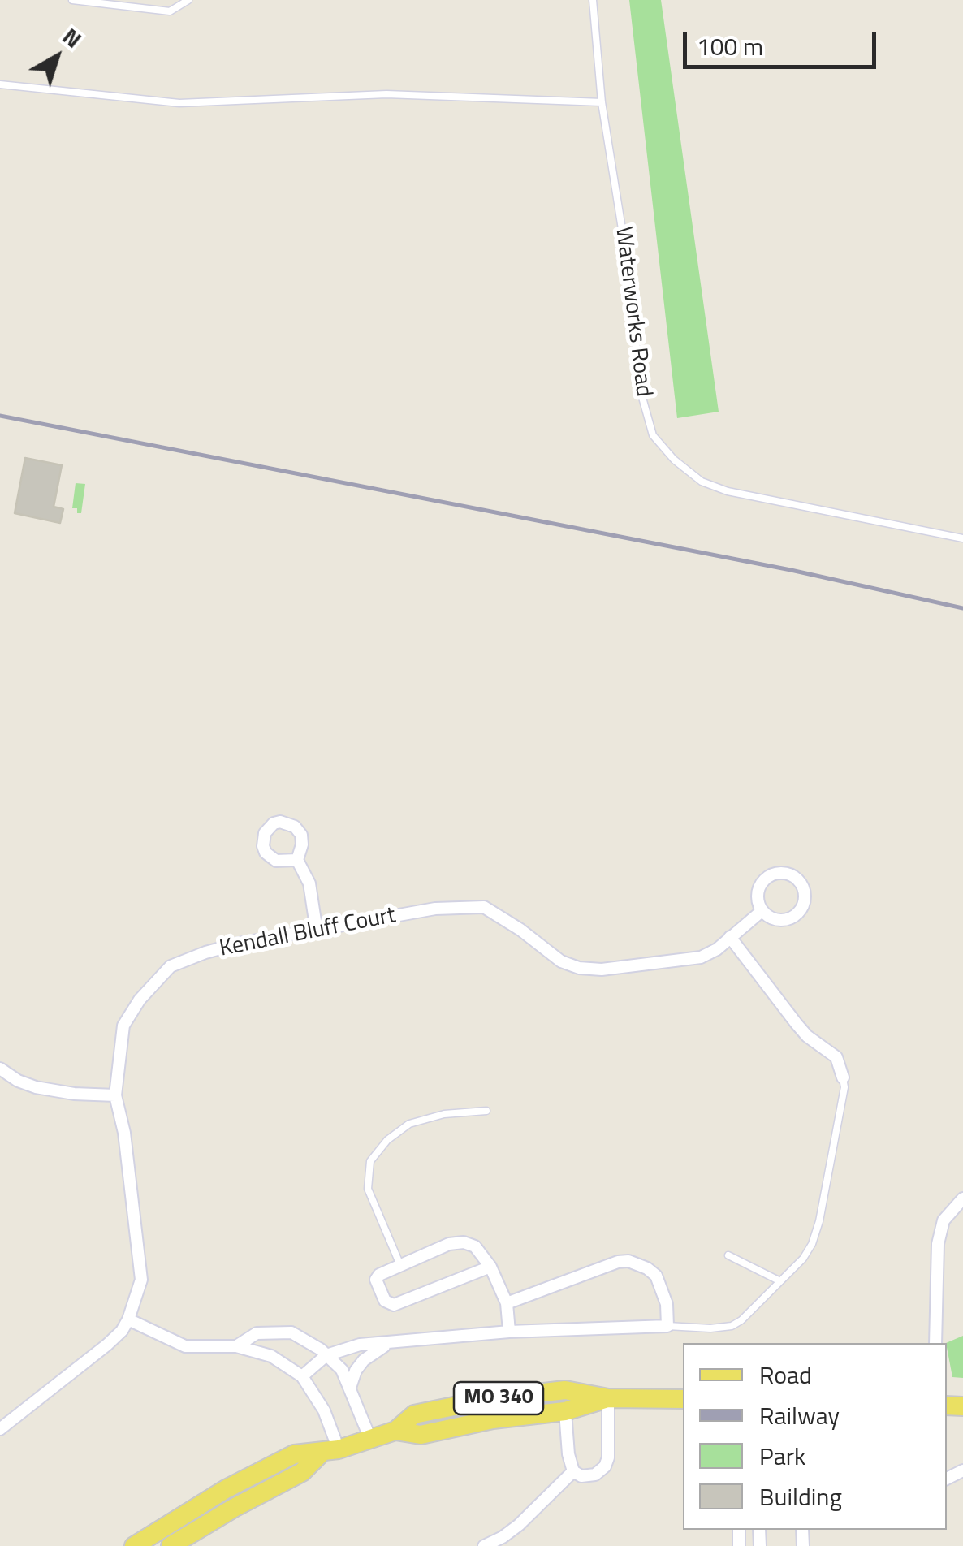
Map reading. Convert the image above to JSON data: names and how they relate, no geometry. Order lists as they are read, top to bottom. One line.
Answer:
{"streets":{"main road":["MO 340"],"street":["Kendall Bluff Court"],"lane":["Waterworks Road"]},"legend":["Road","Railway","Park","Building"],"scale_bar":"100 m","north":"top right"}
